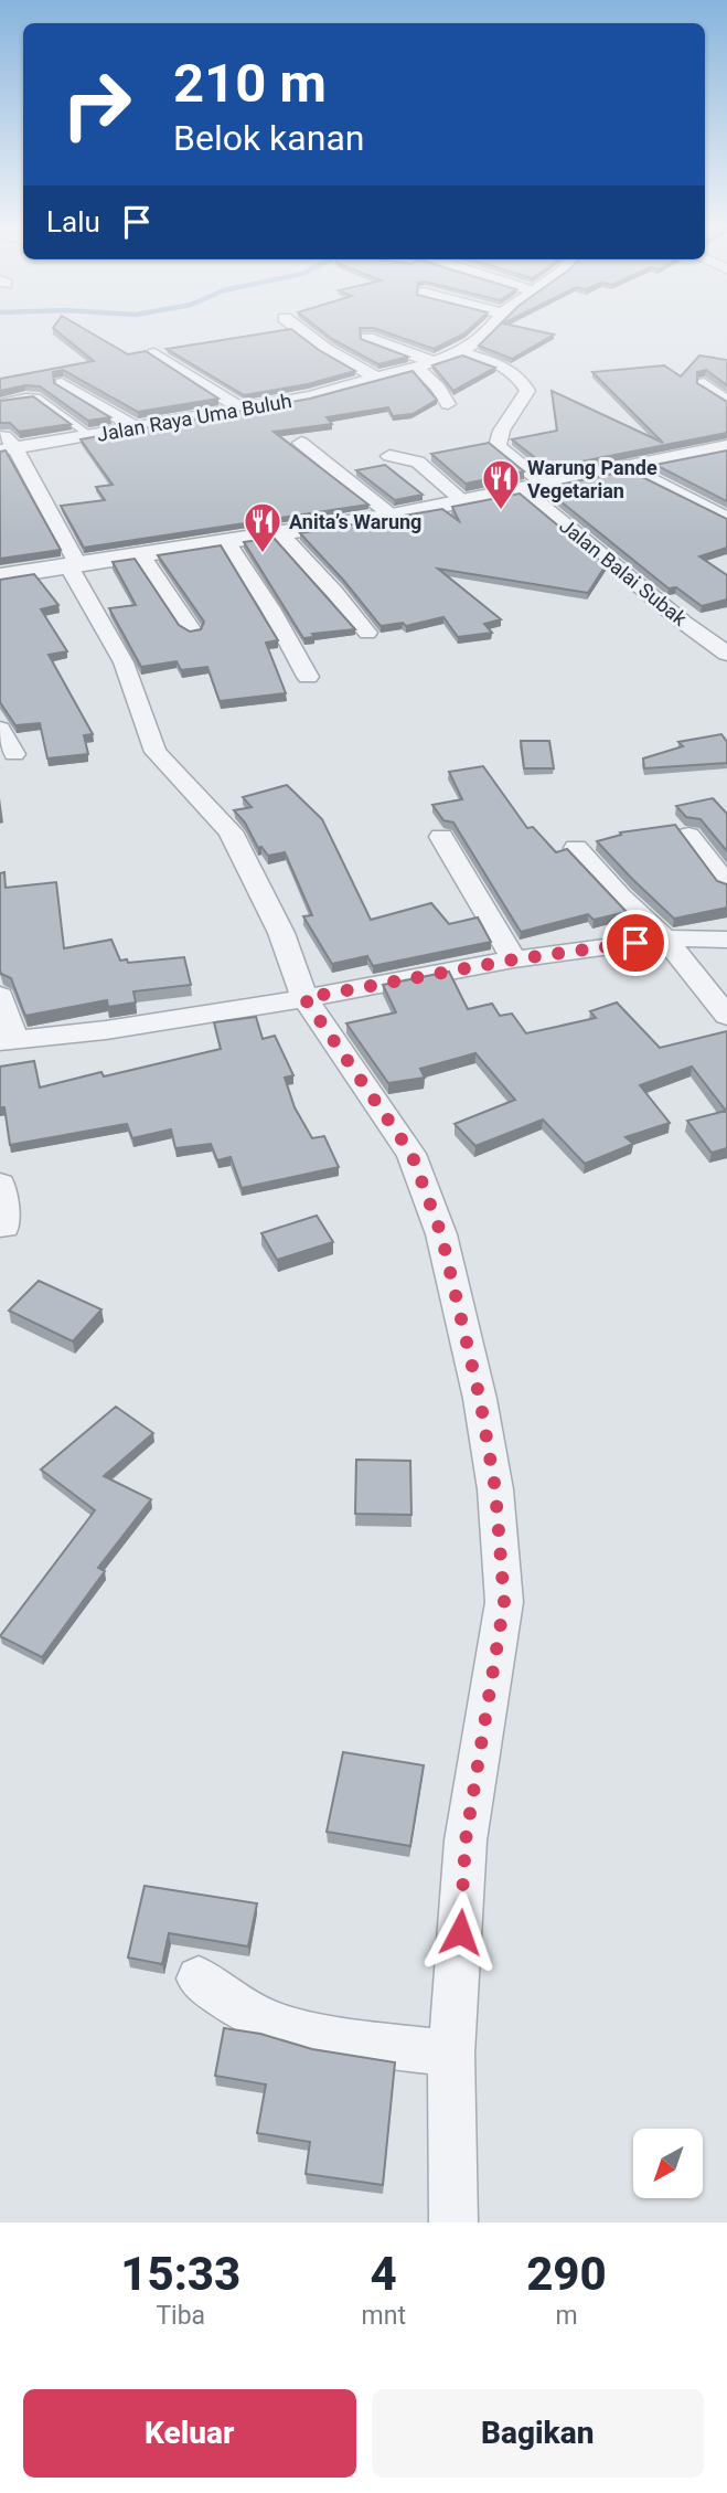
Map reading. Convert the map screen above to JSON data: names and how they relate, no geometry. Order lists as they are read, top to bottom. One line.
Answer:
{"streets":{"street":["Jalan Raya Uma Buluh","Jalan Balai Subak"]},"places":{"restaurant":["Warung Pande Vegetarian","Anita’s Warung"]},"north":"bottom left","page":{"turn":["210 m","Belok kanan"],"then":"Lalu","eta":["15:33","Tiba","4","mnt","290","m"],"buttons":["Keluar","Bagikan"]}}
